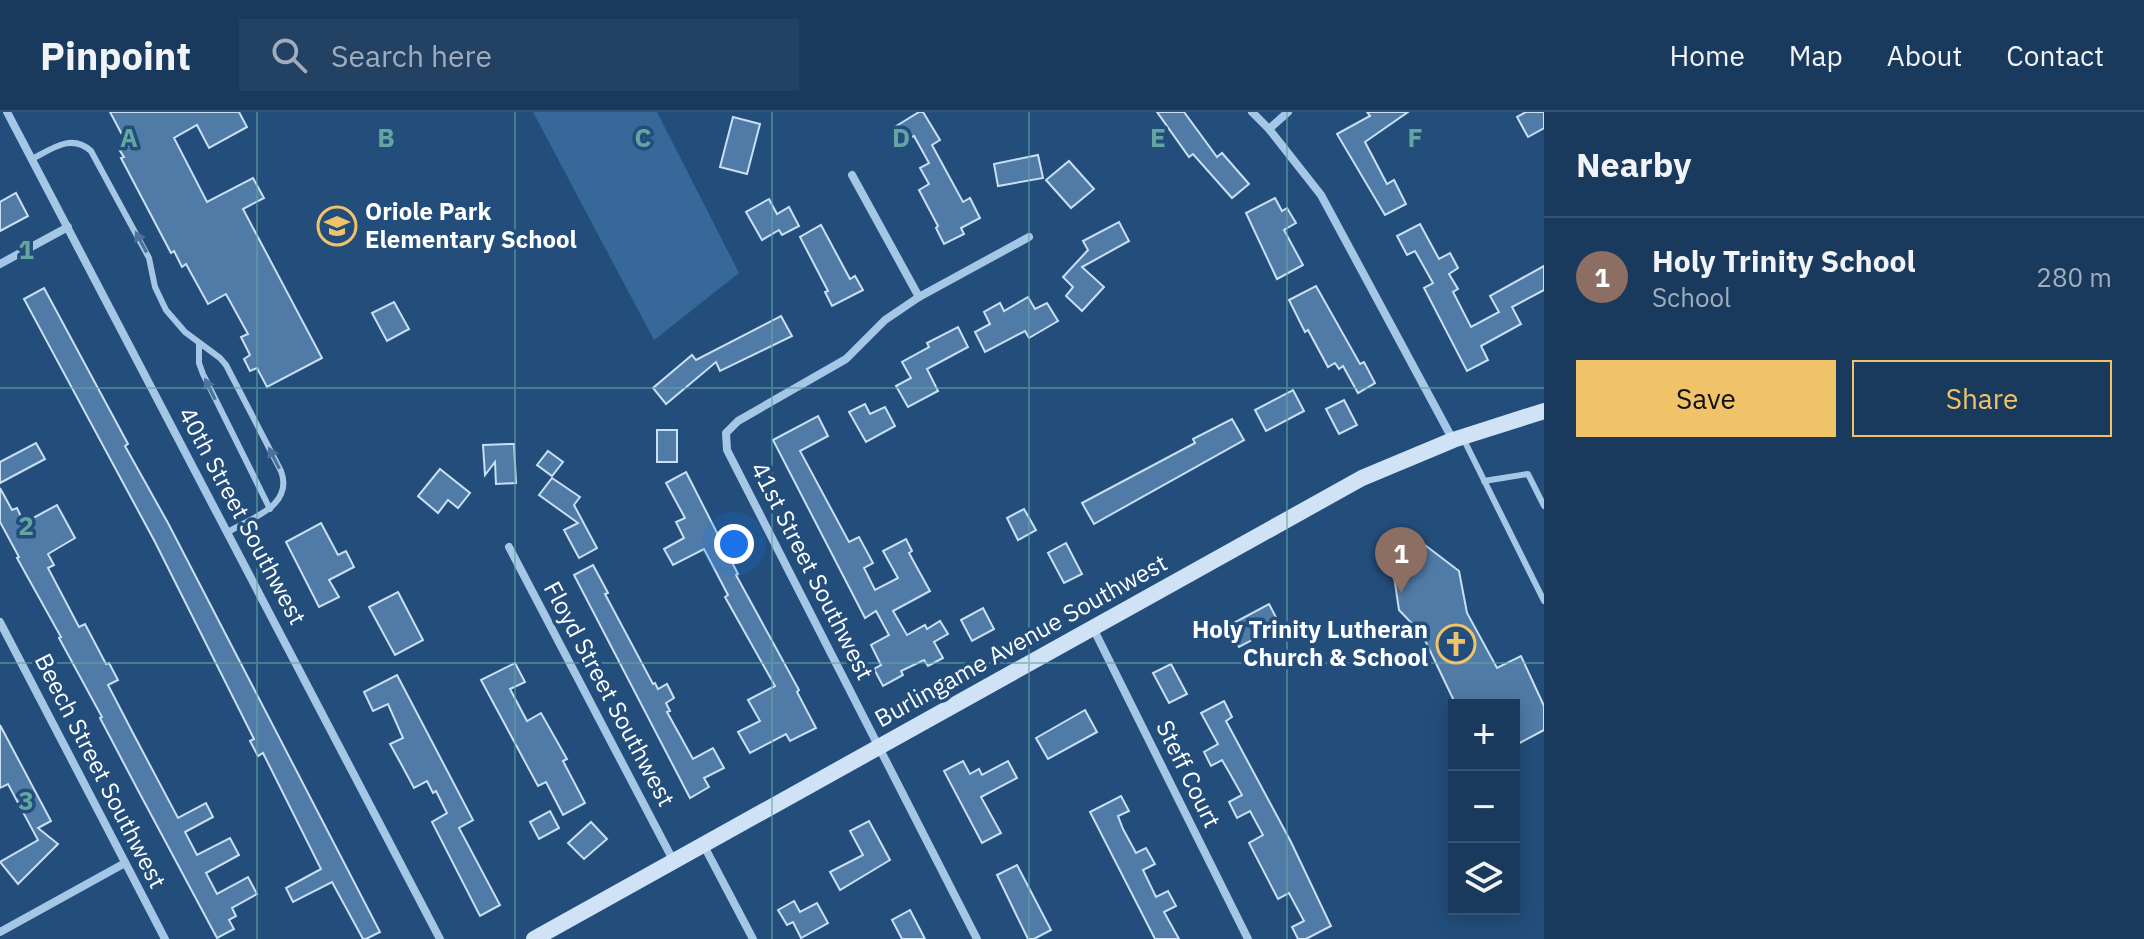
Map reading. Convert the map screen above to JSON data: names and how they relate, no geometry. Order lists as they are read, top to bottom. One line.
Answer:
{"streets":{"street":["40th Street Southwest","41st Street Southwest","Burlingame Avenue Southwest","Floyd Street Southwest","Beech Street Southwest","Steff Court"]},"crossings":[["41st Street Southwest","Burlingame Avenue Southwest"],["Burlingame Avenue Southwest","Floyd Street Southwest"],["Burlingame Avenue Southwest","Steff Court"]],"places":{"school or university":["Oriole Park Elementary School"],"church":["Holy Trinity Lutheran Church & School"]},"page":{"header":"Pinpoint","search":"Search here","nav":["Home","Map","About","Contact"],"heading":"Nearby","list":[{"mark":"1","name":"Holy Trinity School","note":"School","value":"280 m"}],"buttons":["Save","Share"],"pins":"1","map_buttons":["+","−"]},"grid":{"columns":["A","B","C","D","E","F"],"rows":["1","2","3"]}}
